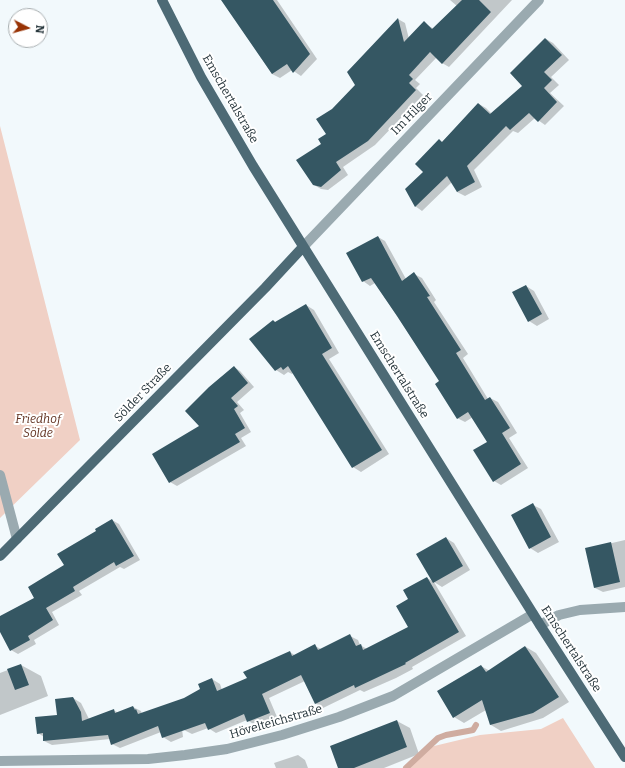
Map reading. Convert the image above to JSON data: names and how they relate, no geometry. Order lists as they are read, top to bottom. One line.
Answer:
{"streets":{"main road":["Emschertalstraße","Sölder Straße"],"street":["Im Hilger","Hövelteichstraße"]},"crossings":[["Emschertalstraße","Im Hilger"],["Emschertalstraße","Sölder Straße"],["Emschertalstraße","Hövelteichstraße"],["Im Hilger","Sölder Straße"]],"parks":["Friedhof Sölde"],"north":"right"}
